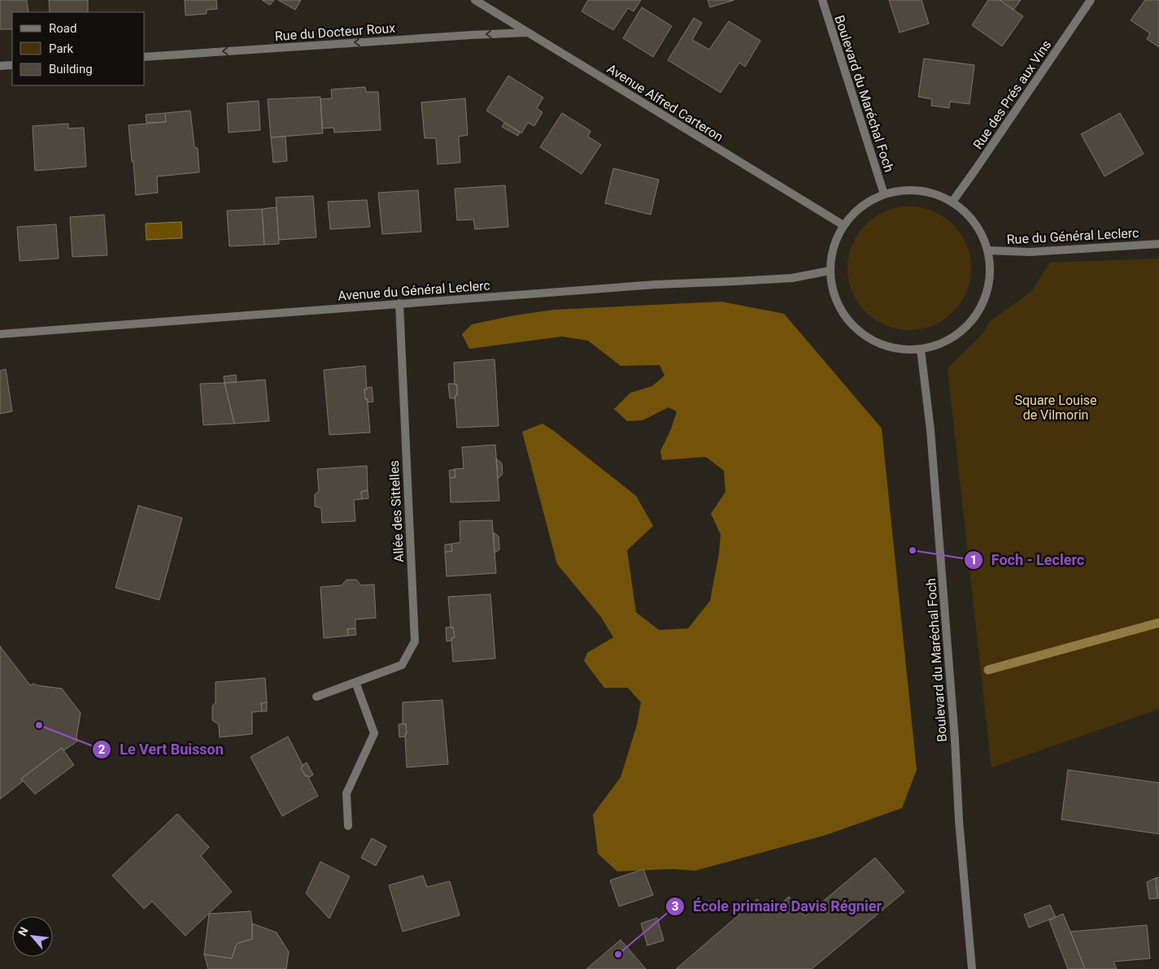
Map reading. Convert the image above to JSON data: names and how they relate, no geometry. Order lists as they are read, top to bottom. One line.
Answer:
{"streets":{"street":["Rue du Docteur Roux","Boulevard du Maréchal Foch","Rue des Prés aux Vins","Avenue Alfred Carteron","Rue du Général Leclerc","Avenue du Général Leclerc","Allée des Sittelles"]},"crossings":[["Rue du Docteur Roux","Avenue Alfred Carteron"],["Avenue du Général Leclerc","Allée des Sittelles"]],"one_way":["Rue du Docteur Roux"],"parks":["Square Louise de Vilmorin"],"places":["Foch - Leclerc","Le Vert Buisson","École primaire Davis Régnier"],"legend":["Road","Park","Building"],"north":"top left"}
